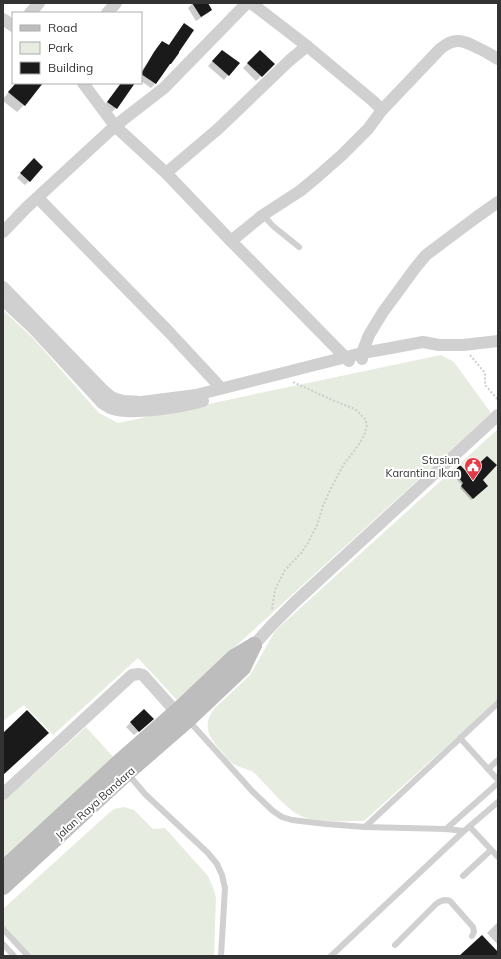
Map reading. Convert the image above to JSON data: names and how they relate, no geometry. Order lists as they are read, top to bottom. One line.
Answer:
{"streets":{"main road":["Jalan Raya Bandara"]},"places":{"public building":["Stasiun Karantina Ikan"]},"legend":["Road","Park","Building"]}
